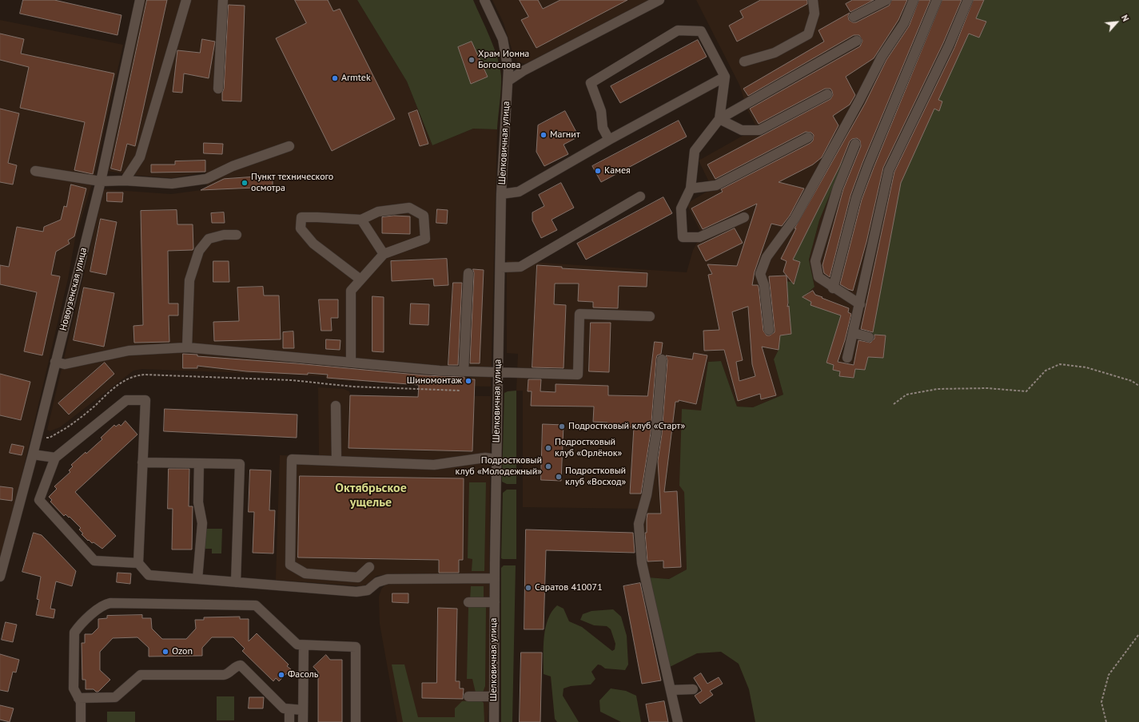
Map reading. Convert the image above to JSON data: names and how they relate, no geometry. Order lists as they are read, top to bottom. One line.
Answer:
{"streets":{"street":["Шелковичная улица","Новоузенская улица"]},"districts":["Октябрьское ущелье"],"places":["Храм Ионна Богослова","Armtek","Магнит","Камея","Пункт технического осмотра","Шиномонтаж","Подростковый клуб «Старт»","Подростковый клуб «Орлёнок»","Подростковый клуб «Молодежный»","Подростковый клуб «Восход»","Саратов 410071","Ozon","Фасоль"],"north":"top right"}
